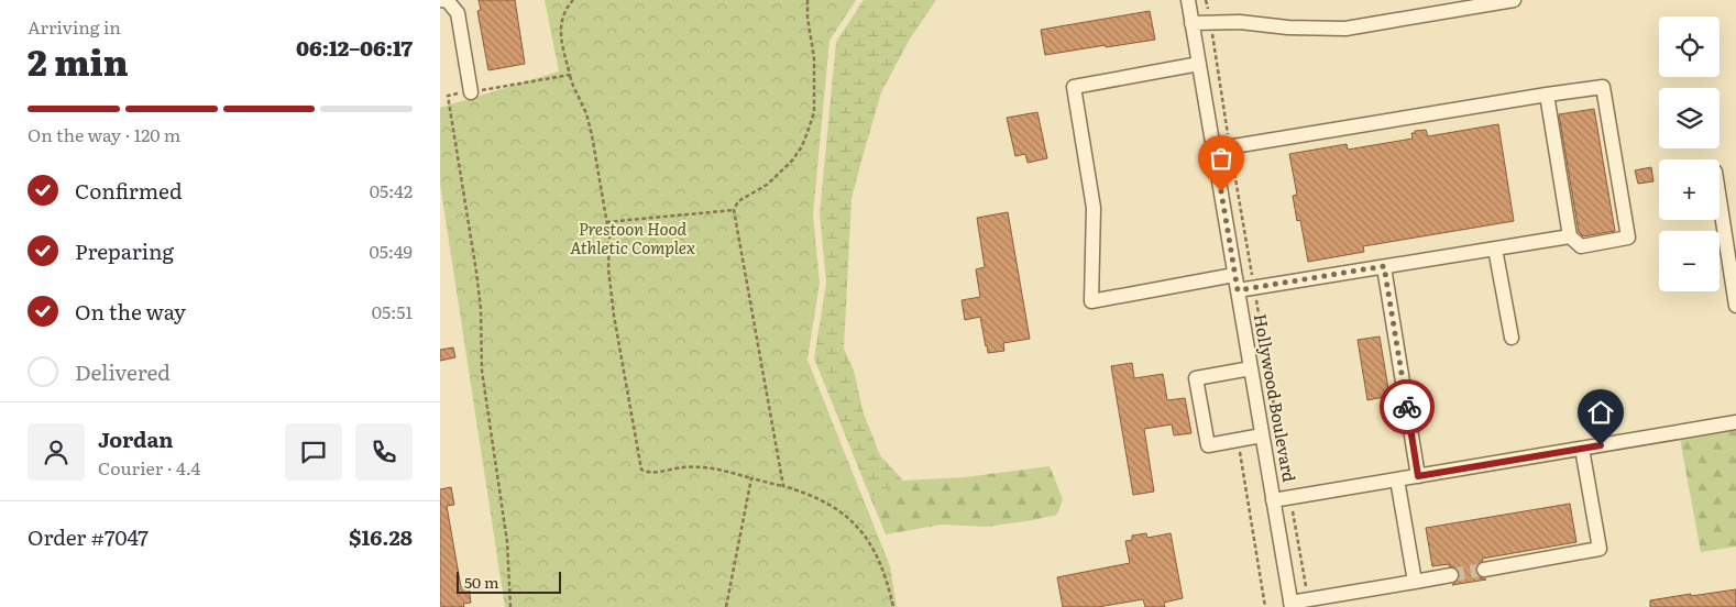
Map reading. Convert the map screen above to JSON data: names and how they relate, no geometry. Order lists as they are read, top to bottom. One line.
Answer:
{"streets":{"street":["Hollywood Boulevard"]},"parks":["Prestoon Hood Athletic Complex"],"scale_bar":"50 m","page":{"heading":["2 min","Arriving in","06:12–06:17"],"panel":["Jordan","Courier · 4.4","Order #7047","$16.28"],"map_buttons":["+","−"],"bar":"On the way · 120 m","list":[["Confirmed","05:42"],["Preparing","05:49"],["On the way","05:51"],"Delivered"],"scale":"50 m"}}
